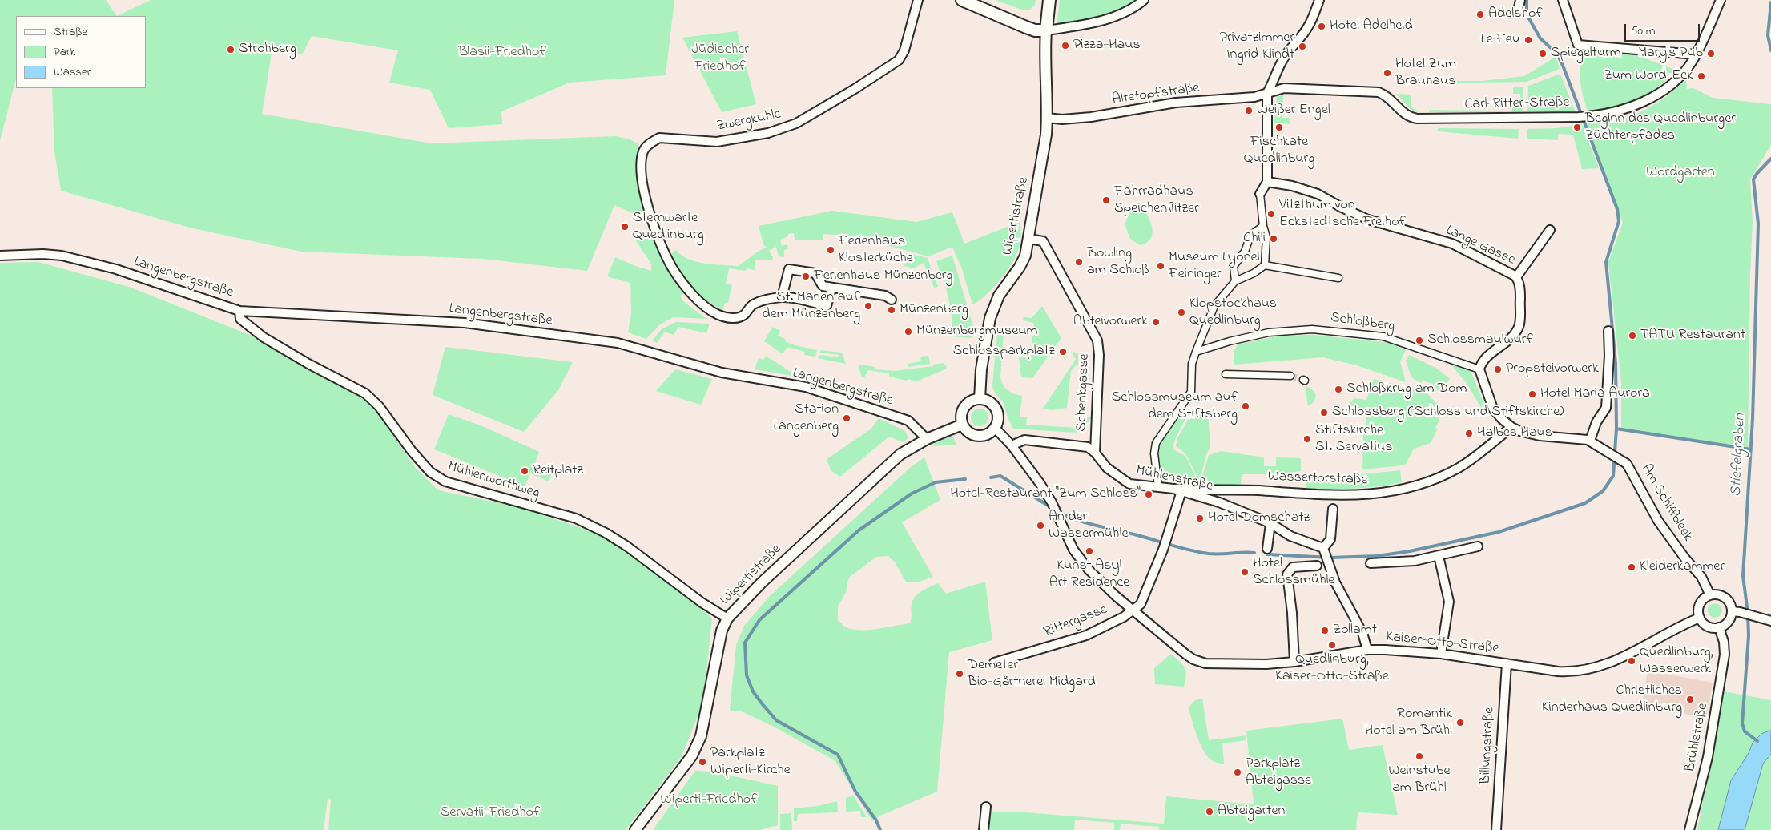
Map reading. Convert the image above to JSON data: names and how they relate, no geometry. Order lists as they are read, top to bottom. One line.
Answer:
{"streets":{"street":["Altetopfstraße","Carl-Ritter-Straße","Zwergkuhle","Wipertistraße","Lange Gasse","Langenbergstraße","Schloßberg","Schenkgasse","Mühlenstraße","Wassertorstraße","Mühlenworthweg","Am Schiffbleek","Rittergasse","Kaiser-Otto-Straße","Brühlstraße","Billungstraße"]},"crossings":[["Altetopfstraße","Carl-Ritter-Straße"],["Altetopfstraße","Wipertistraße"],["Wipertistraße","Langenbergstraße"],["Wipertistraße","Schenkgasse"],["Wipertistraße","Mühlenworthweg"],["Wipertistraße","Kaiser-Otto-Straße"],["Lange Gasse","Schloßberg"],["Langenbergstraße","Mühlenworthweg"],["Schenkgasse","Mühlenstraße"],["Mühlenstraße","Wassertorstraße"],["Mühlenstraße","Rittergasse"],["Mühlenstraße","Kaiser-Otto-Straße"],["Wassertorstraße","Rittergasse"],["Am Schiffbleek","Kaiser-Otto-Straße"],["Am Schiffbleek","Brühlstraße"],["Rittergasse","Kaiser-Otto-Straße"],["Kaiser-Otto-Straße","Brühlstraße"],["Kaiser-Otto-Straße","Billungstraße"]],"water":["Stiefelgraben"],"parks":["Jüdischer Friedhof","Blasii-Friedhof","Wordgarten","Wiperti-Friedhof","Servatii-Friedhof"],"places":["Adelshof","Hotel Adelheid","Le Feu","Pizza-Haus","Privatzimmer Ingrid Klindt","Strohberg","Spiegelturm","Mary's Pub","Hotel Zum Brauhaus","Zum Word-Eck","Weißer Engel","Fischkate Quedlinburg","Beginn des Quedlinburger Züchterpfades","Fahrradhaus Speichenflitzer","Vitzthum von Eckstedtsche Freihof","Sternwarte Quedlinburg","Chili","Ferienhaus Klosterküche","Bowling am Schloß","Museum Lyonel Feininger","Ferienhaus Münzenberg","St. Marien auf dem Münzenberg","Münzenberg","Klopstockhaus Quedlinburg","Abteivorwerk","Münzenbergmuseum","TATU Restaurant","Schlossmaulwurf","Schlossparkplatz","Propsteivorwerk","Schloßkrug am Dom","Hotel Maria Aurora","Schlossmuseum auf dem Stiftsberg","Schlossberg (Schloss und Stiftskirche)","Station Langenberg","Halbes Haus","Stiftskirche St. Servatius","Reitplatz","Hotel-Restaurant \"Zum Schloss\"","Hotel Domschatz","An der Wassermühle","Kunst Asyl Art Residence","Kleiderkammer","Hotel Schlossmühle","Zollamt","Quedlinburg, Kaiser-Otto-Straße","Quedlinburg, Wasserwerk","Demeter Bio-Gärtnerei Midgard","Christliches Kinderhaus Quedlinburg","Romantik Hotel am Brühl","Weinstube am Brühl","Parkplatz Wiperti-Kirche","Parkplatz Abteigasse","Abteigarten"],"legend":["Straße","Park","Wasser"],"scale_bar":"50 m"}
